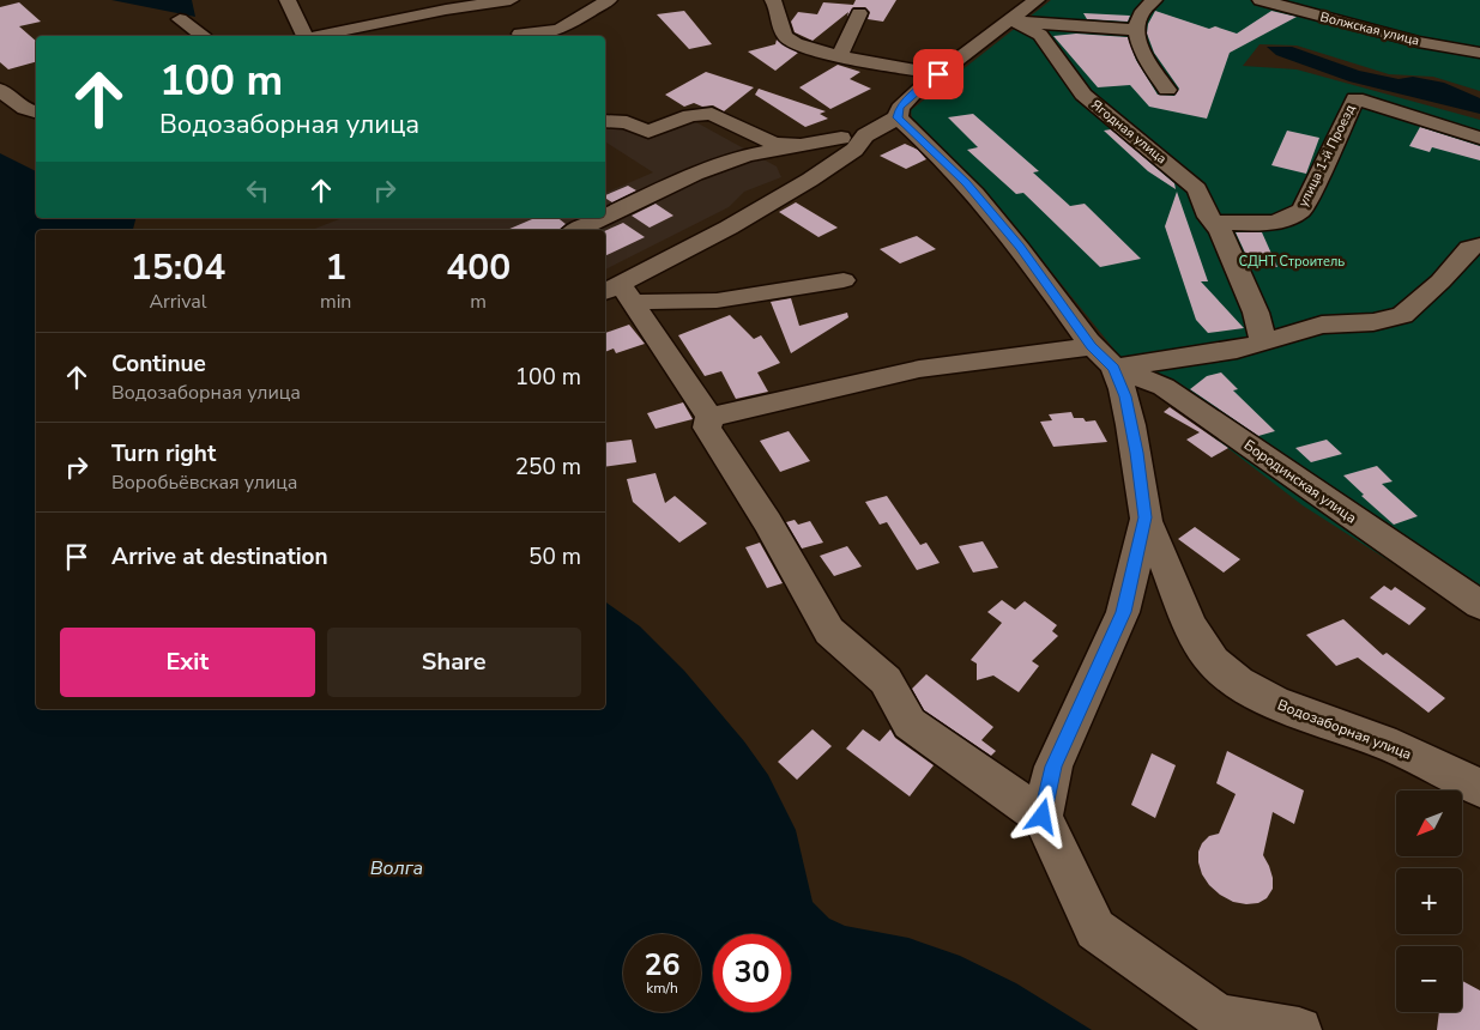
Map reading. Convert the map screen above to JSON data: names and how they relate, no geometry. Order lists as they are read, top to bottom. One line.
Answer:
{"streets":{"street":["Волжская улица","Ягодная улица","улица 1-й Проезд","Бородинская улица","Водозаборная улица"]},"crossings":[["Ягодная улица","улица 1-й Проезд"],["Бородинская улица","Водозаборная улица"]],"water":["Волга"],"parks":["СДНТ Строитель"],"north":"bottom left","page":{"turn":["100 m","Водозаборная улица"],"eta":["15:04","Arrival","1","min","400","m"],"list":[{"name":"Continue","note":"Водозаборная улица","value":"100 m"},{"name":"Turn right","note":"Воробьёвская улица","value":"250 m"},{"name":"Arrive at destination","value":"50 m"}],"buttons":["Exit","Share"],"map_buttons":["+","−"],"speed":"26 km/h","limit":"30"}}
